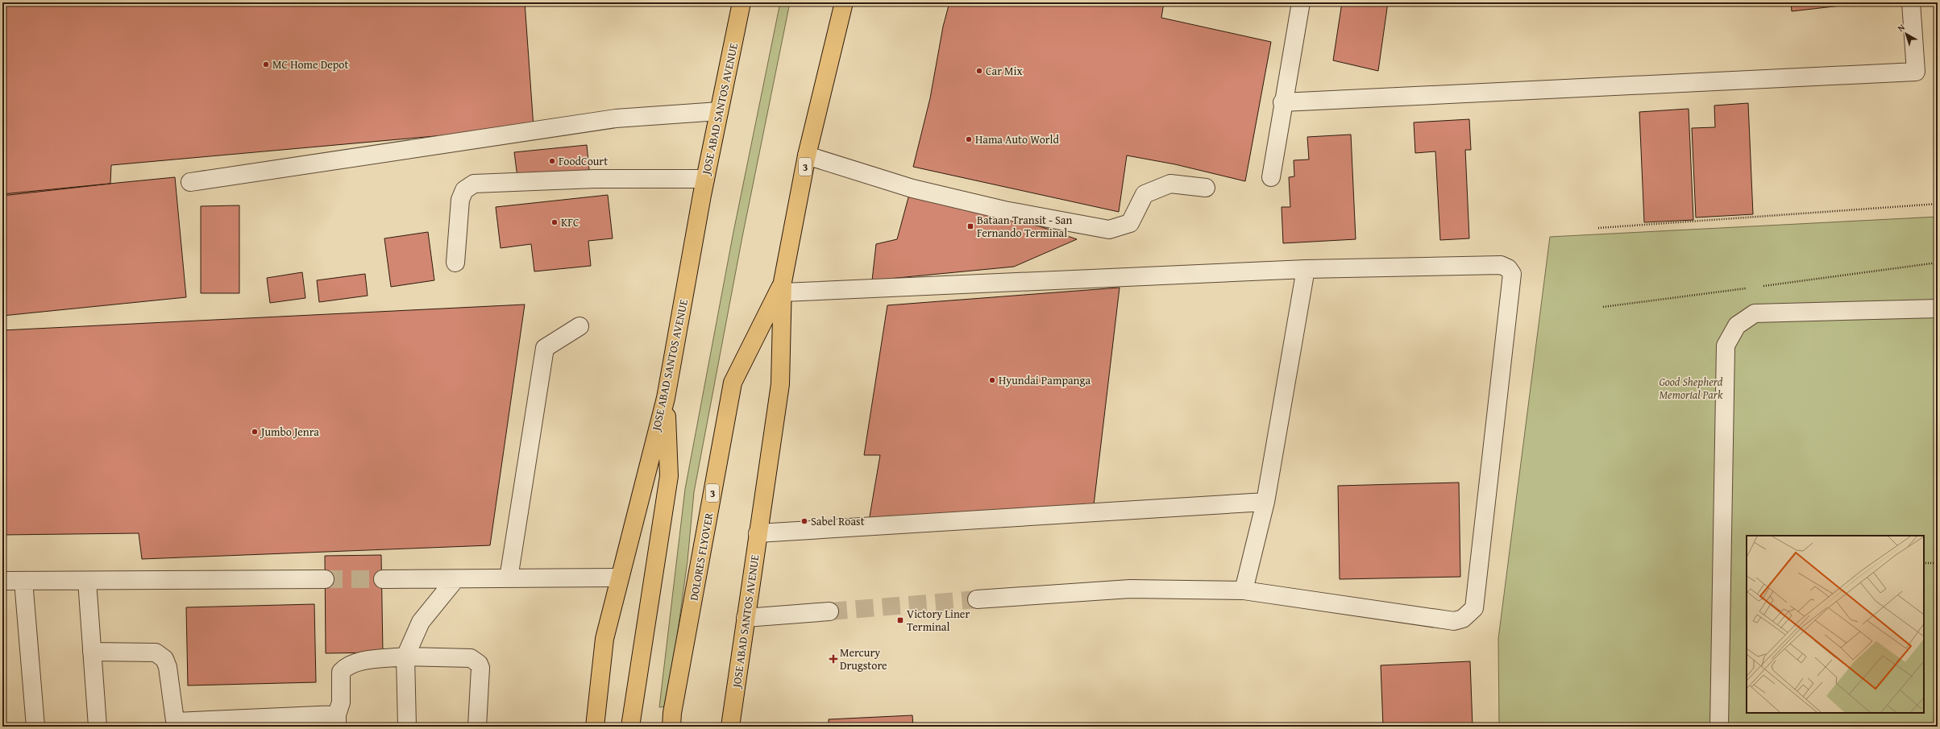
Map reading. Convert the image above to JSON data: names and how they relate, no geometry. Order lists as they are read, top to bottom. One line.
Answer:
{"streets":{"highway":["JOSE ABAD SANTOS AVENUE","3","DOLORES FLYOVER"]},"crossings":[["JOSE ABAD SANTOS AVENUE","DOLORES FLYOVER"]],"parks":["Good Shepherd Memorial Park"],"places":{"other":["MC Home Depot","Car Mix","Hama Auto World","FoodCourt","KFC","Hyundai Pampanga","Jumbo Jenra","Sabel Roast"],"transit":["Bataan Transit - San Fernando Terminal","Victory Liner Terminal"],"health":["Mercury Drugstore"]},"north":"top left"}
